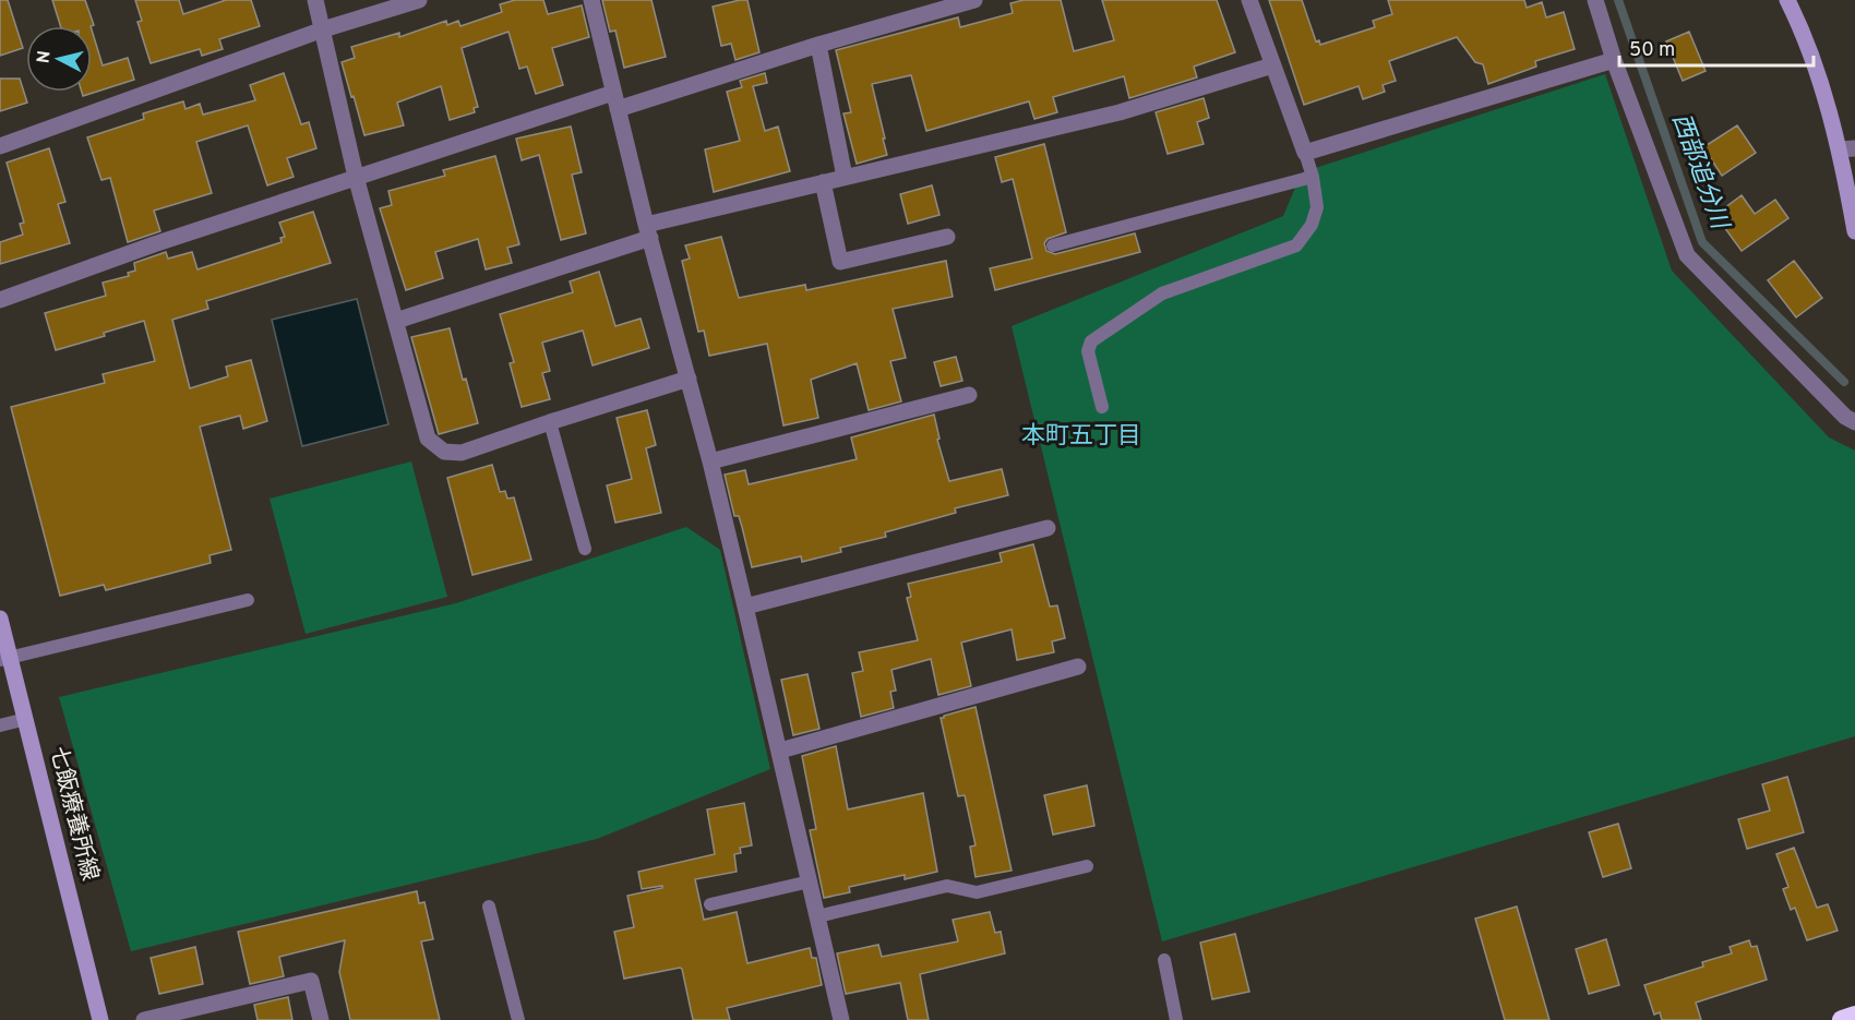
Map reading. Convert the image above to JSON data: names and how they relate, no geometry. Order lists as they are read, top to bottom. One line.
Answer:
{"streets":{"main road":["七飯療養所線"]},"districts":["本町五丁目"],"water":["西部追分川"],"scale_bar":"50 m","north":"left"}
